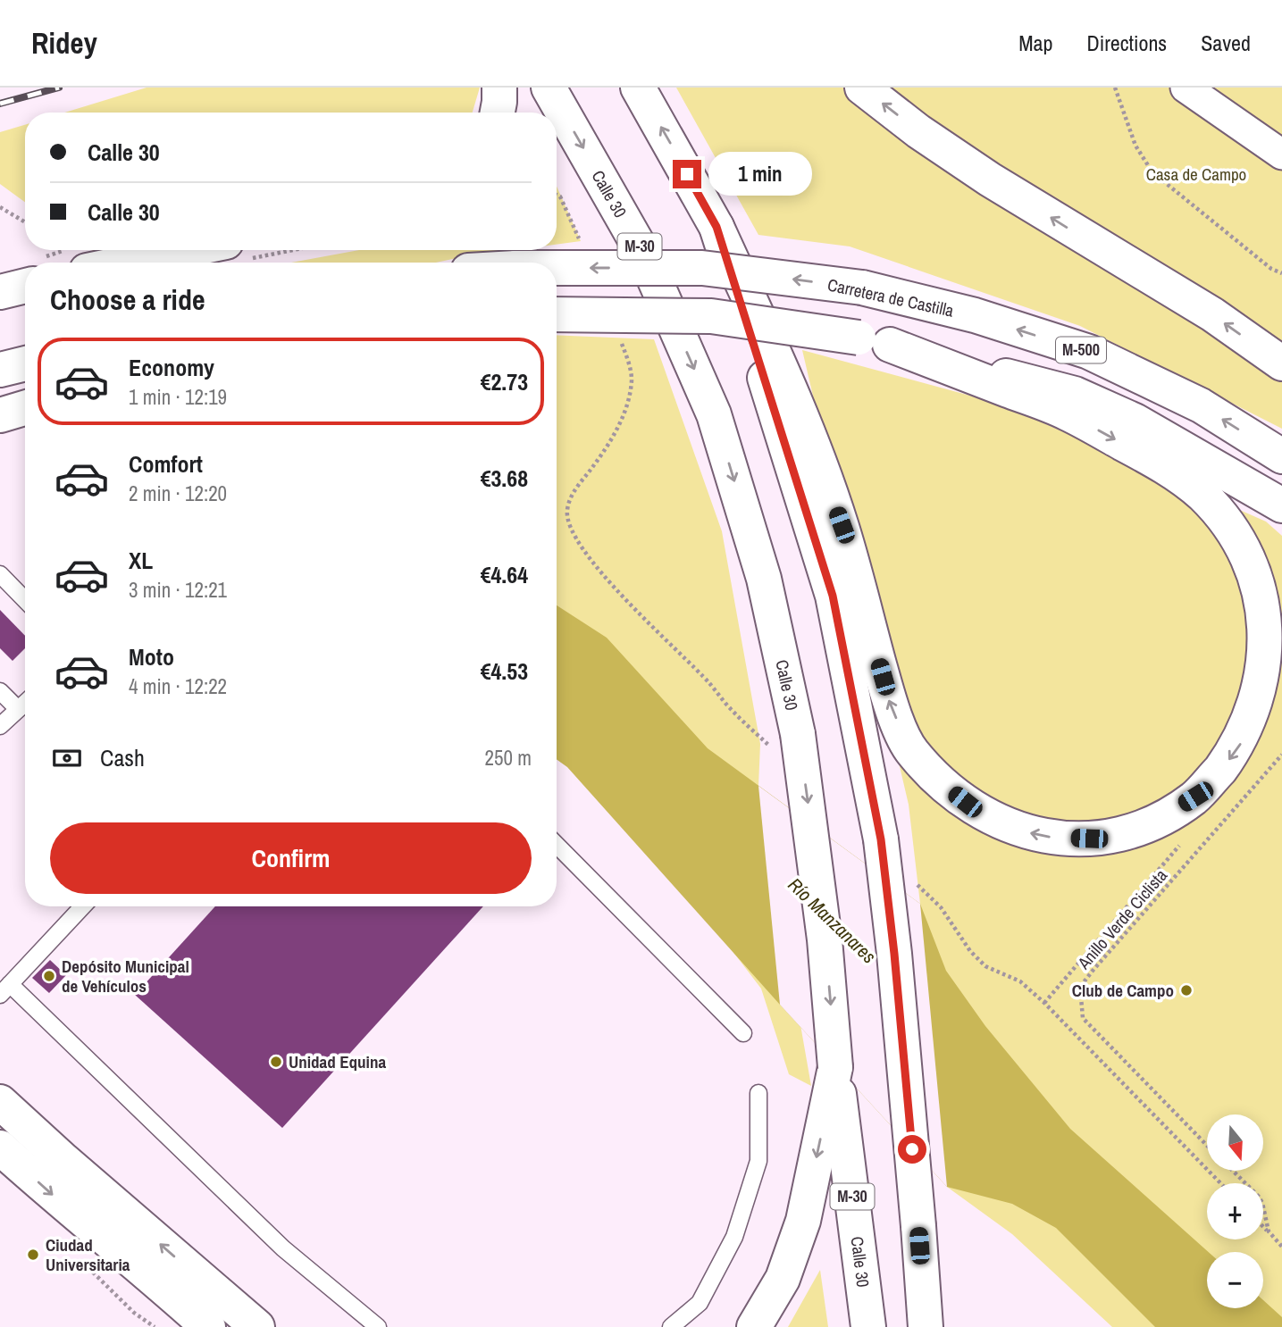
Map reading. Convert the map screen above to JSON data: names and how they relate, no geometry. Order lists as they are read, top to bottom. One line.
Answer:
{"streets":{"main road":["Calle 30","M-30","Carretera de Castilla","M-500"],"path":["Anillo Verde Ciclista"]},"water":["Río Manzanares"],"parks":["Casa de Campo"],"places":["Depósito Municipal de Vehículos","Club de Campo","Unidad Equina","Ciudad Universitaria"],"north":"bottom","page":{"header":"Ridey","nav":["Map","Directions","Saved"],"banner":["Calle 30","Calle 30"],"bubble":"1 min","heading":"Choose a ride","list":[{"name":"Economy","note":"1 min · 12:19","value":"€2.73"},{"name":"Comfort","note":"2 min · 12:20","value":"€3.68"},{"name":"XL","note":"3 min · 12:21","value":"€4.64"},{"name":"Moto","note":"4 min · 12:22","value":"€4.53"}],"pay":["Cash","250 m"],"buttons":"Confirm","map_buttons":["+","−"]}}
